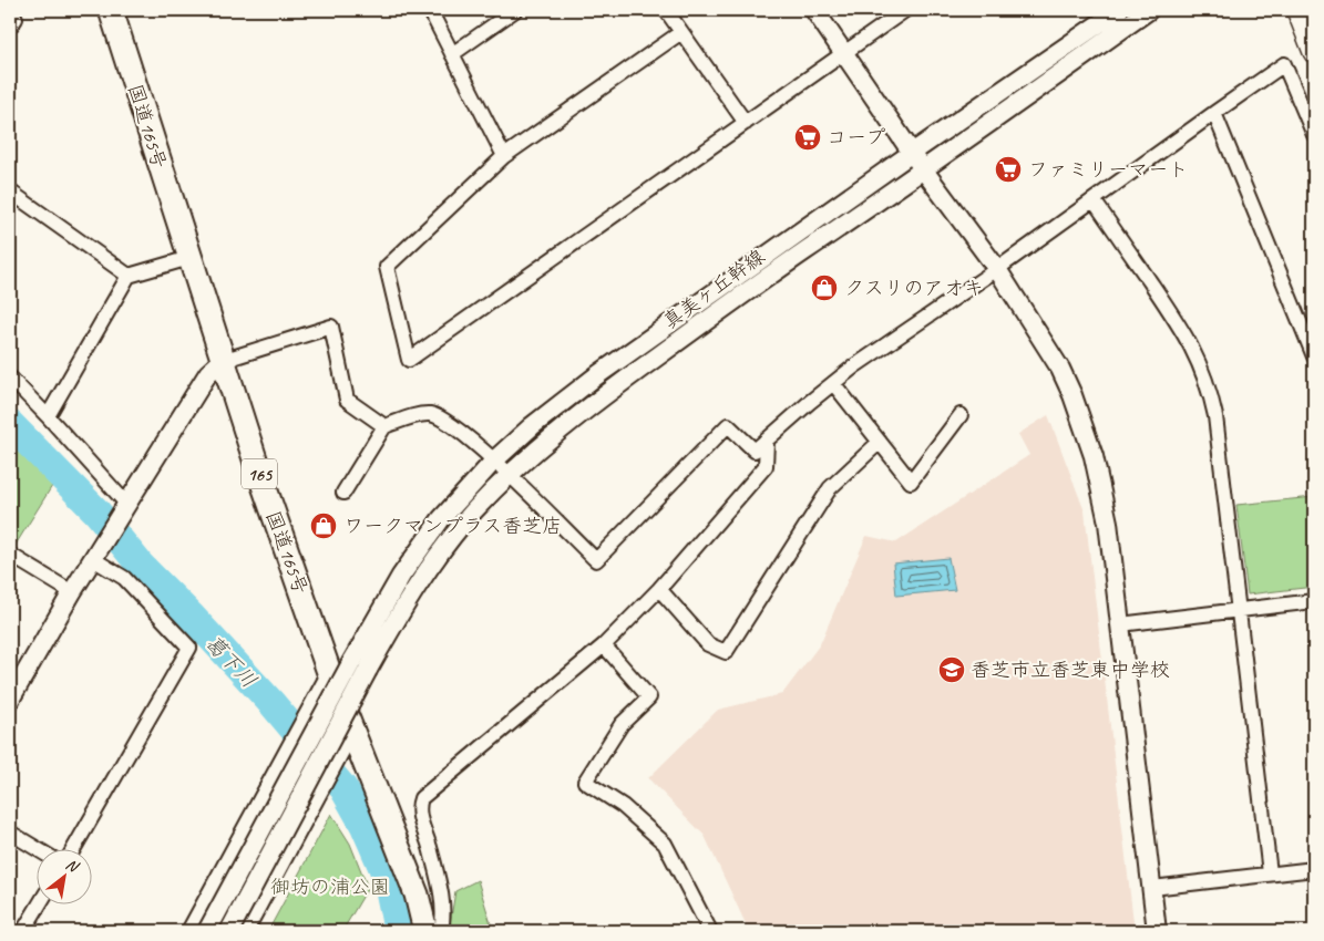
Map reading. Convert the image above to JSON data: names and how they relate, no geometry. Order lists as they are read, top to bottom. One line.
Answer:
{"streets":{"highway":["国道165号","165"],"street":["真美ヶ丘幹線"]},"water":["葛下川"],"parks":["御坊の浦公園"],"places":{"supermarket":["コープ","ファミリーマート"],"shop":["クスリのアオキ","ワークマンプラス香芝店"],"school or university":["香芝市立香芝東中学校"]},"north":"top right"}
